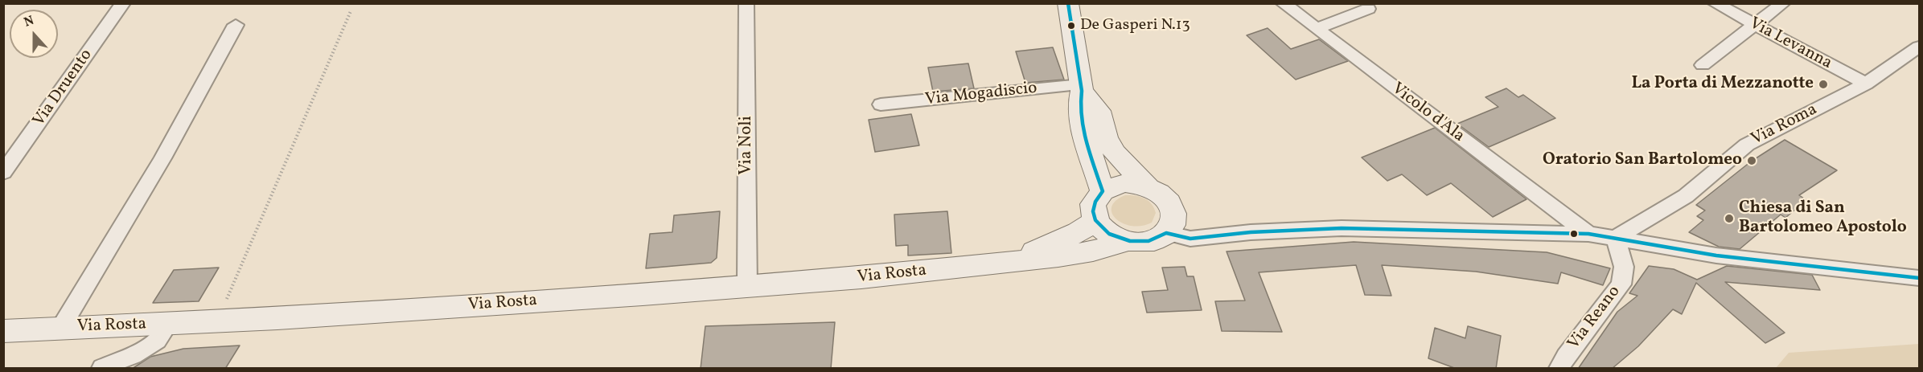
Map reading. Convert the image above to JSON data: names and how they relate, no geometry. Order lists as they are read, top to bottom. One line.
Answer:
{"streets":{"street":["Via Levanna","Via Druento","Via Mogadiscio","Vicolo d'Ala","Via Roma","Via Noli","Via Rosta","Via Reano"]},"crossings":[["Via Levanna","Via Roma"],["Via Roma","Via Reano"],["Via Noli","Via Rosta"]],"places":["De Gasperi N.13","La Porta di Mezzanotte","Oratorio San Bartolomeo","Chiesa di San Bartolomeo Apostolo"],"north":"top"}
